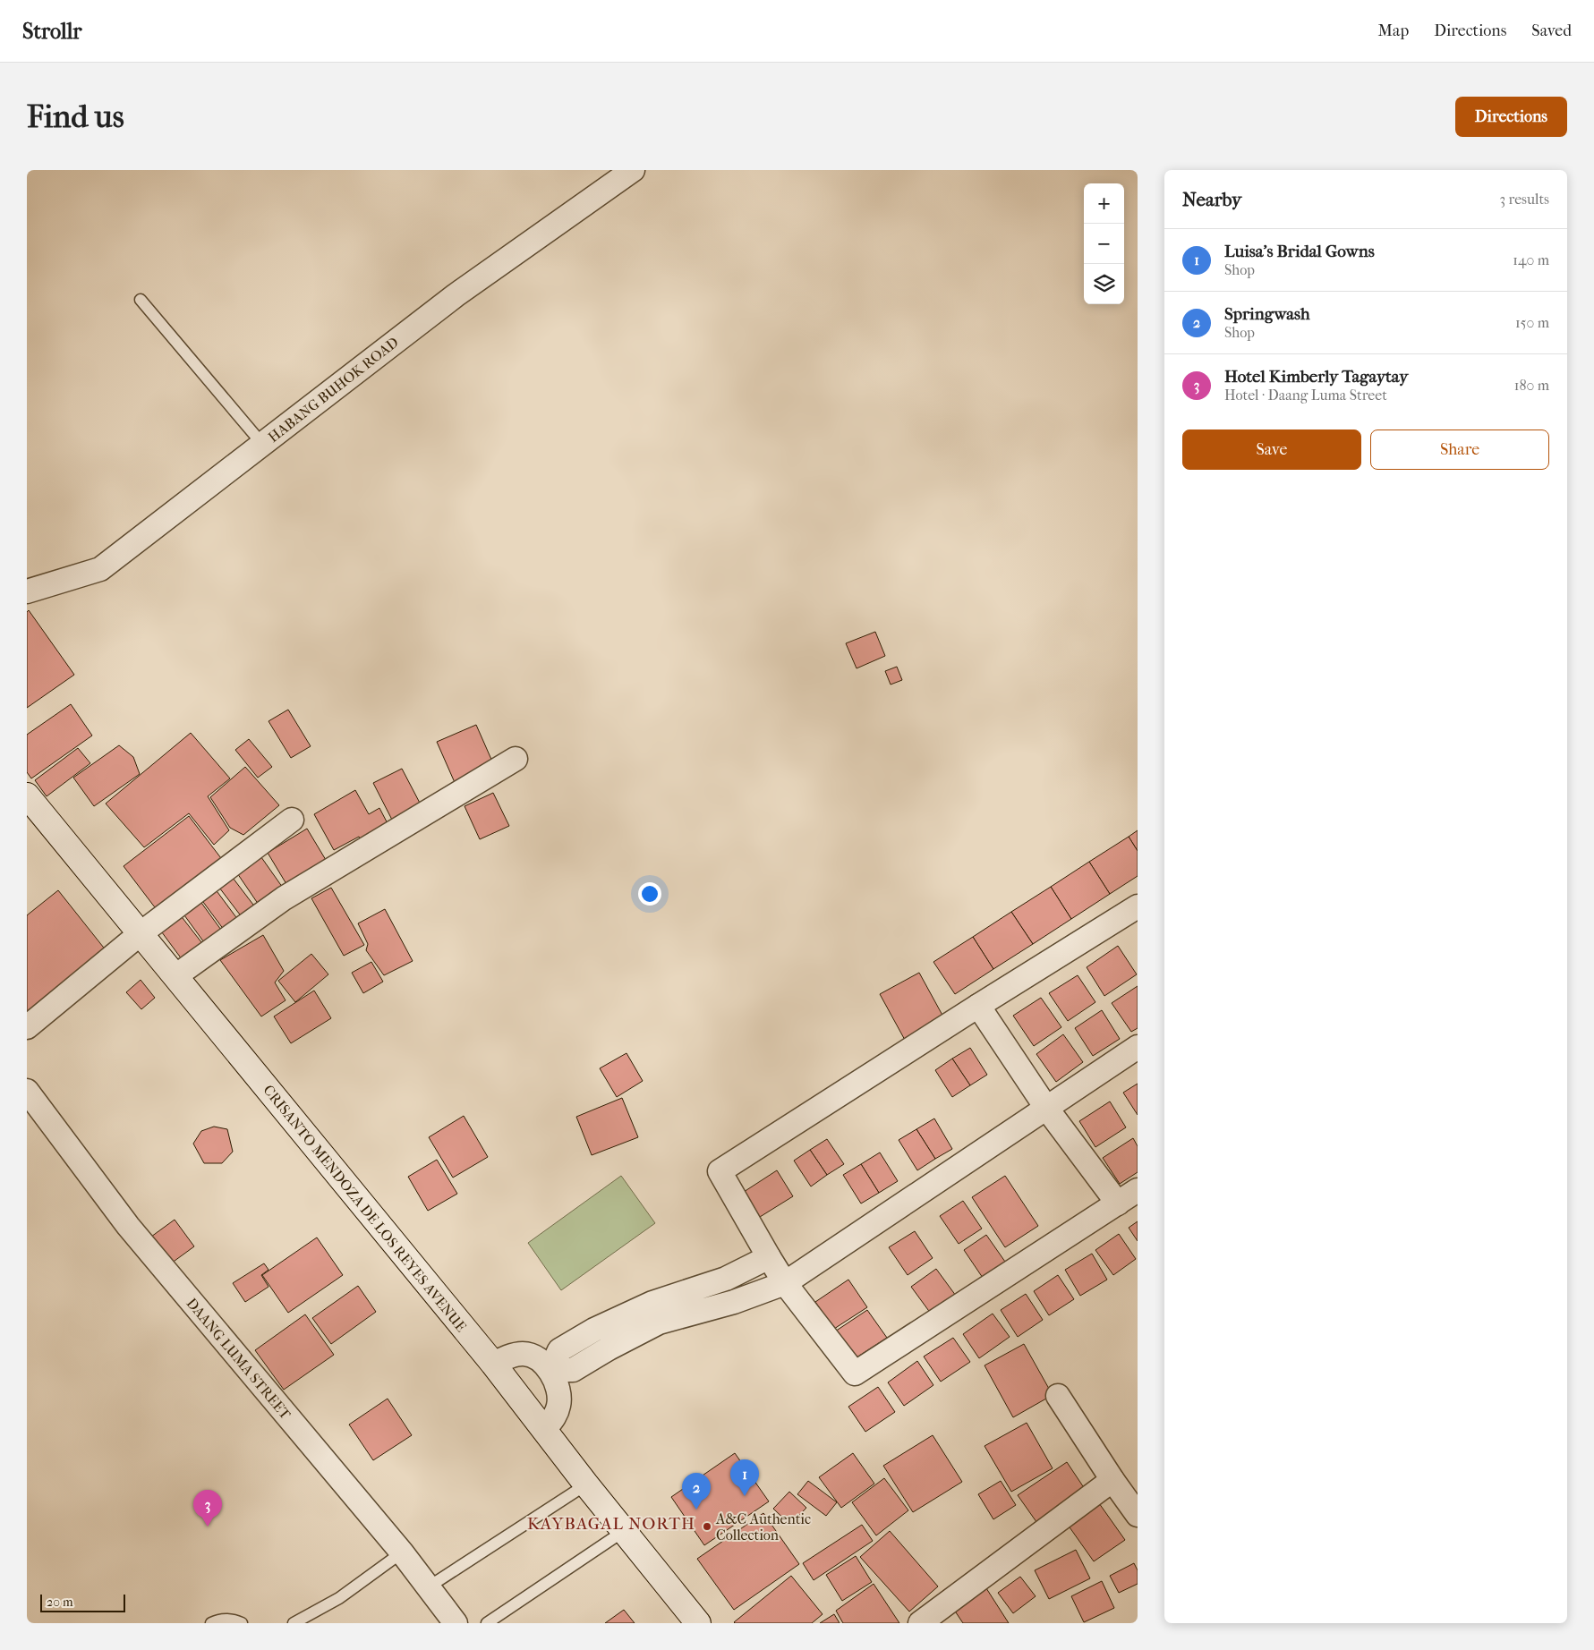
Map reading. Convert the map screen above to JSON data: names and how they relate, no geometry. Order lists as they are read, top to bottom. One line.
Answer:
{"streets":{"main road":["CRISANTO MENDOZA DE LOS REYES AVENUE"],"street":["HABANG BUHOK ROAD","DAANG LUMA STREET"]},"districts":["KAYBAGAL NORTH"],"places":["A&C Authentic Collection"],"scale_bar":"20 m","page":{"header":"Strollr","nav":["Map","Directions","Saved"],"buttons":["Directions",["Save","Share"]],"title":"Find us","heading":["Nearby","3 results"],"map_buttons":["+","−"],"list":[{"mark":"1","name":"Luisa's Bridal Gowns","note":"Shop","value":"140 m"},{"mark":"2","name":"Springwash","note":"Shop","value":"150 m"},{"mark":"3","name":"Hotel Kimberly Tagaytay","note":"Hotel · Daang Luma Street","value":"180 m"}],"pins":["1","2","3"],"scale":"20 m"}}
